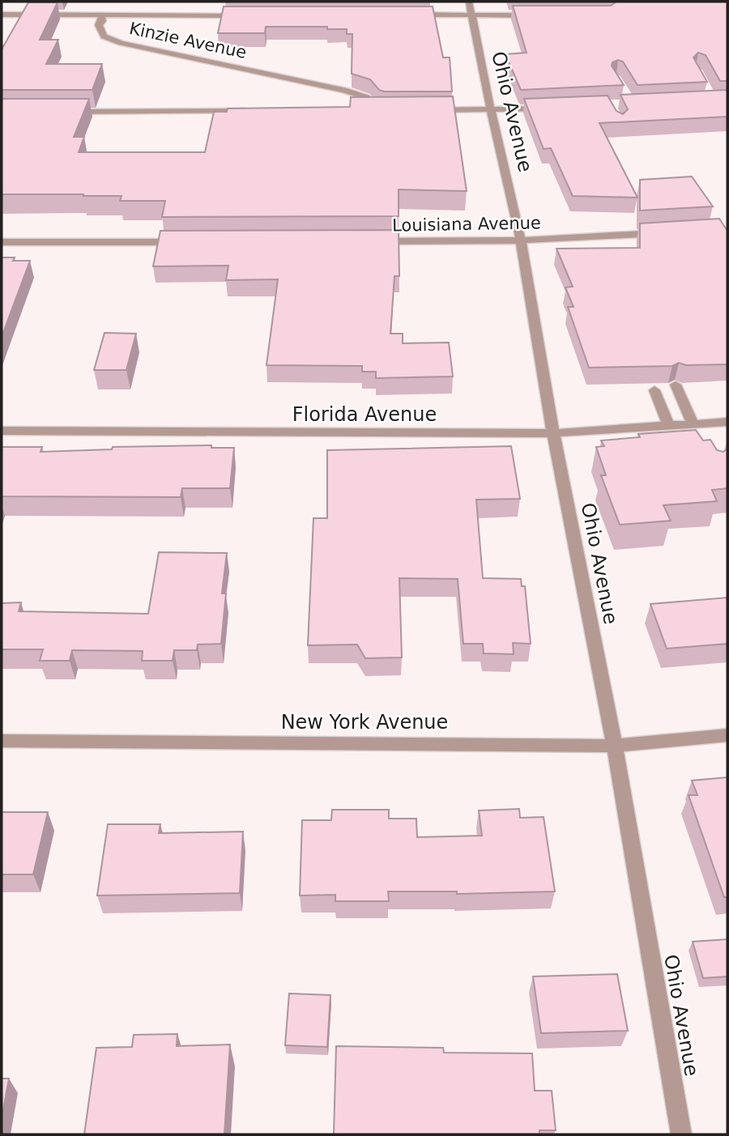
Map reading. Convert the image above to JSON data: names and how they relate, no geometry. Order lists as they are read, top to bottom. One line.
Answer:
{"streets":{"street":["Kinzie Avenue","Ohio Avenue","Louisiana Avenue","Florida Avenue","New York Avenue"]},"crossings":[["Ohio Avenue","Louisiana Avenue"],["Ohio Avenue","Florida Avenue"],["Ohio Avenue","New York Avenue"]]}
